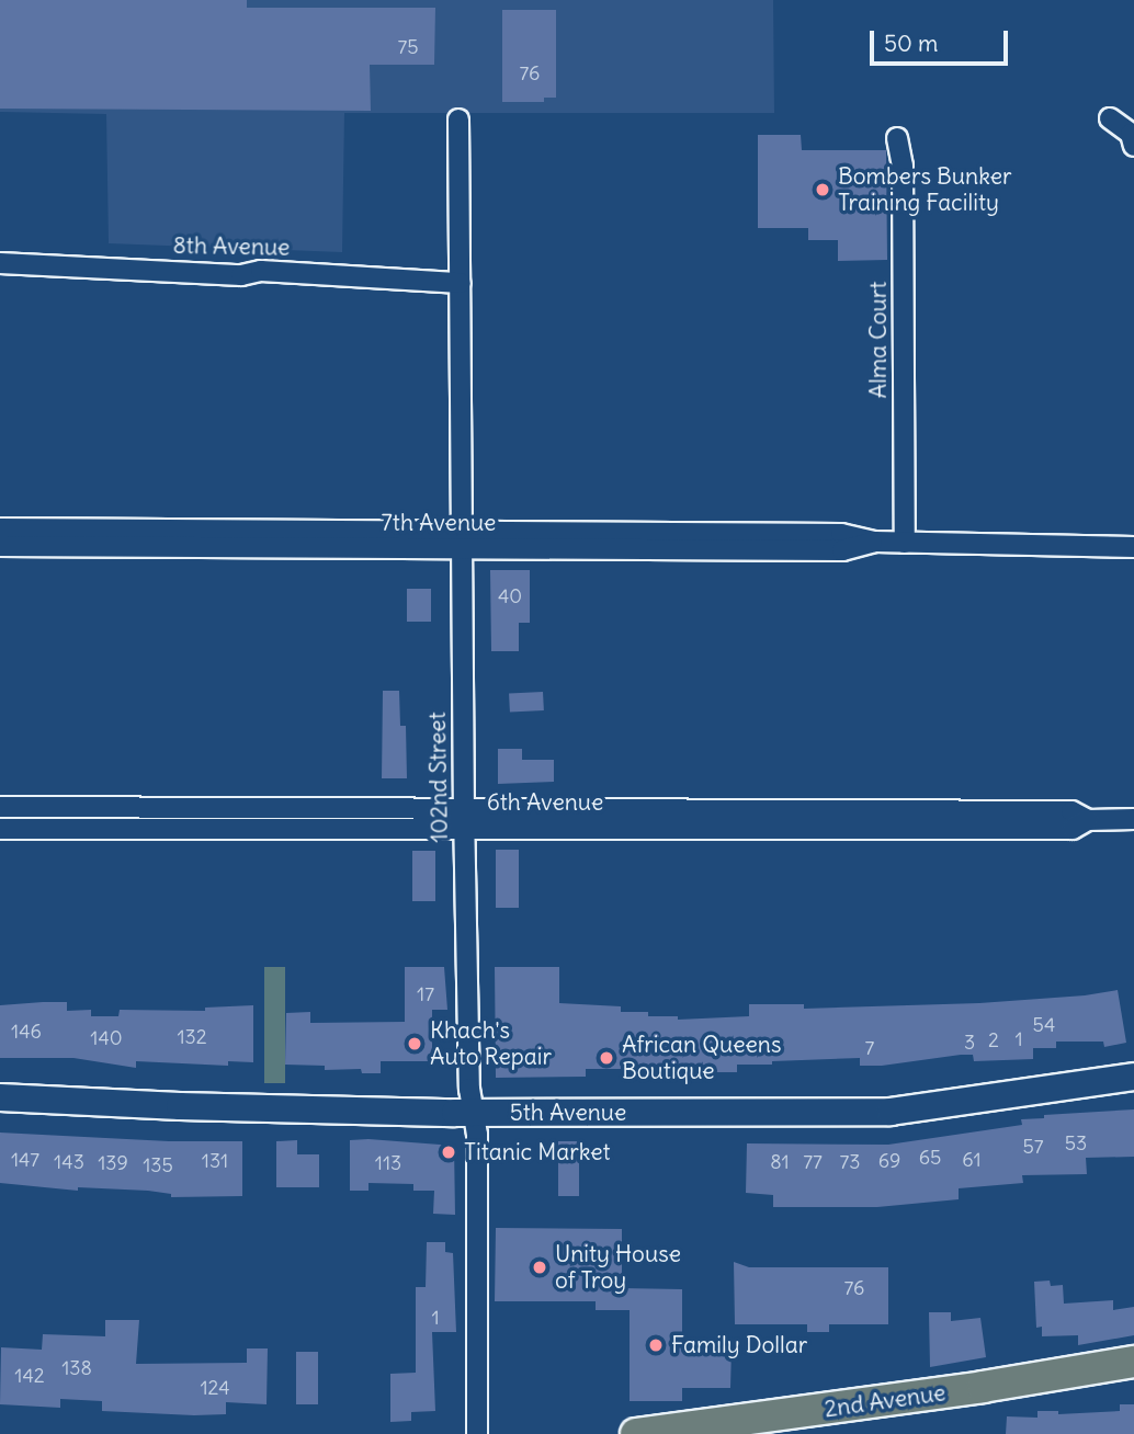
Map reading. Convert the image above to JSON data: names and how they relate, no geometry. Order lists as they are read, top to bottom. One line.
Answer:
{"streets":{"main road":["2nd Avenue"],"street":["8th Avenue","Alma Court","7th Avenue","102nd Street","6th Avenue","5th Avenue"]},"crossings":[["8th Avenue","102nd Street"],["Alma Court","7th Avenue"],["7th Avenue","102nd Street"],["102nd Street","6th Avenue"],["102nd Street","5th Avenue"]],"places":["Bombers Bunker Training Facility","Khach's Auto Repair","African Queens Boutique","Titanic Market","Unity House of Troy","Family Dollar"],"house_numbers":["75","76","40","17","54","146","132","140","1","2","3","7","53","57","65","147","61","131","69","143","81","77","73","139","113","135","76","1","138","142","124"],"scale_bar":"50 m"}
